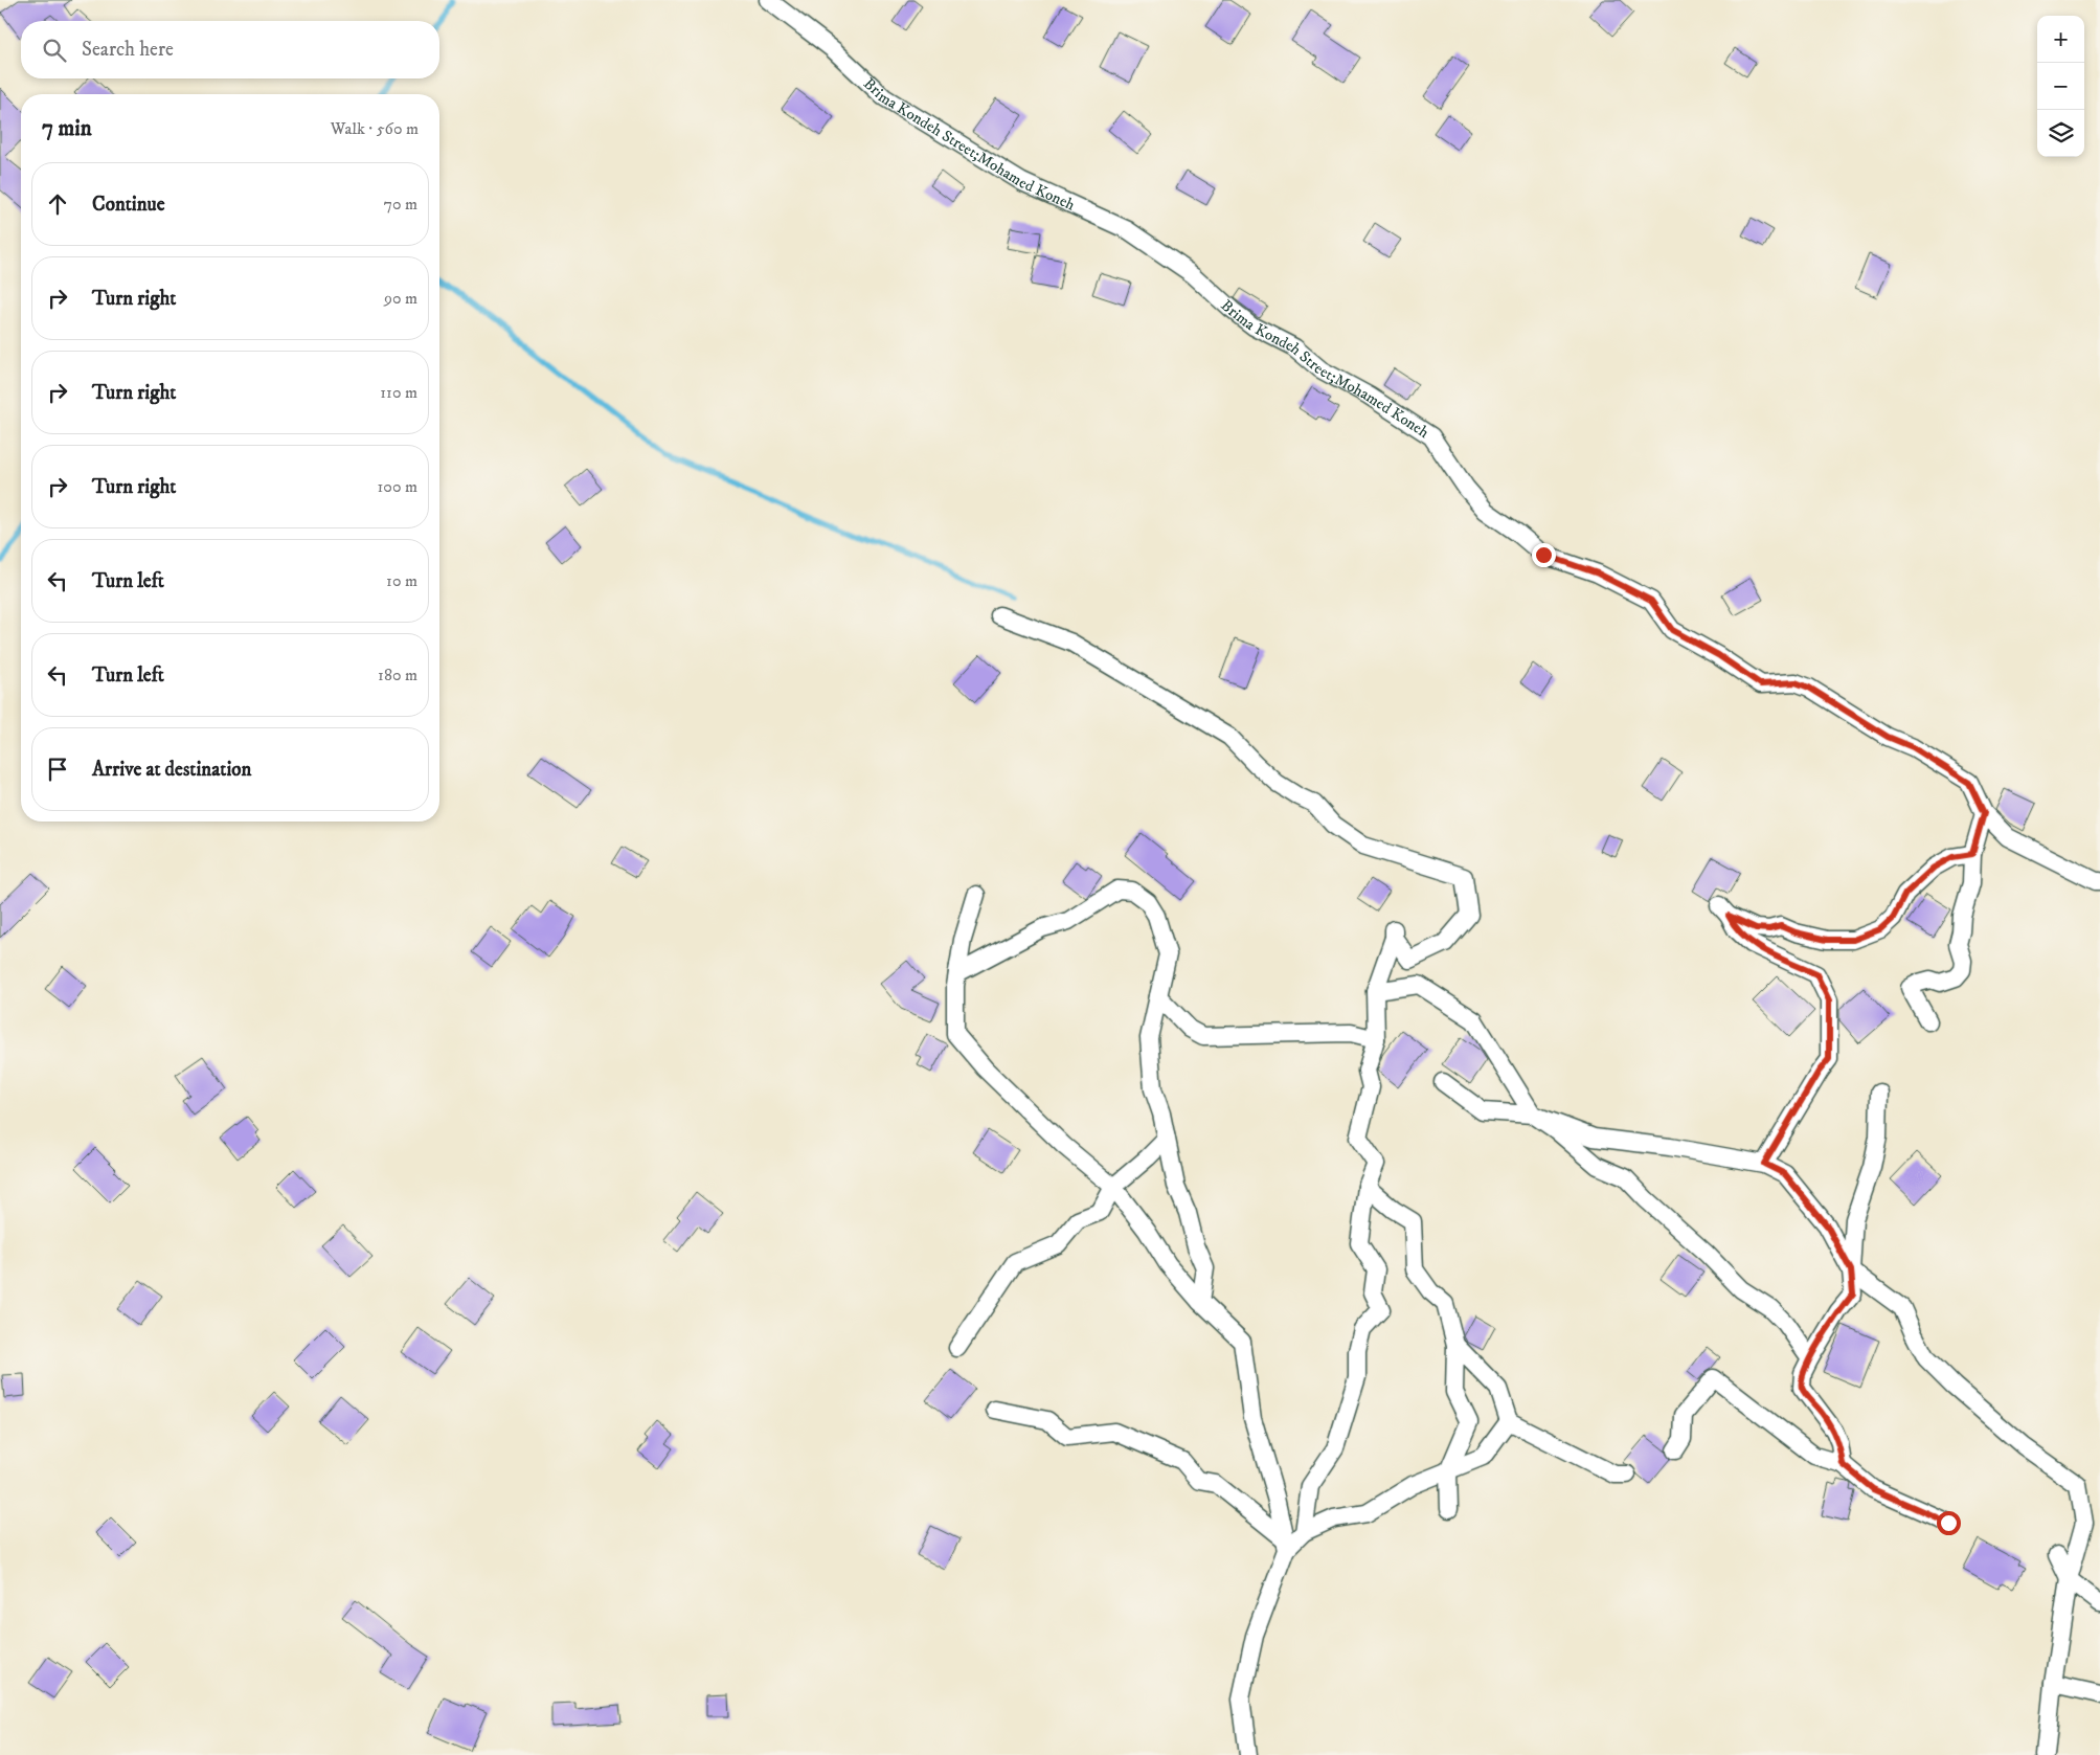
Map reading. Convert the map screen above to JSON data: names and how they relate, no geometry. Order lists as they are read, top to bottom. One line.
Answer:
{"streets":{"street":["Brima Kondeh Street;Mohamed Koneh"]},"page":{"map_buttons":["+","−"],"search":"Search here","heading":["7 min","Walk · 560 m"],"list":[["Continue","70 m"],["Turn right","90 m"],["Turn right","110 m"],["Turn right","100 m"],["Turn left","10 m"],["Turn left","180 m"],"Arrive at destination"]}}
